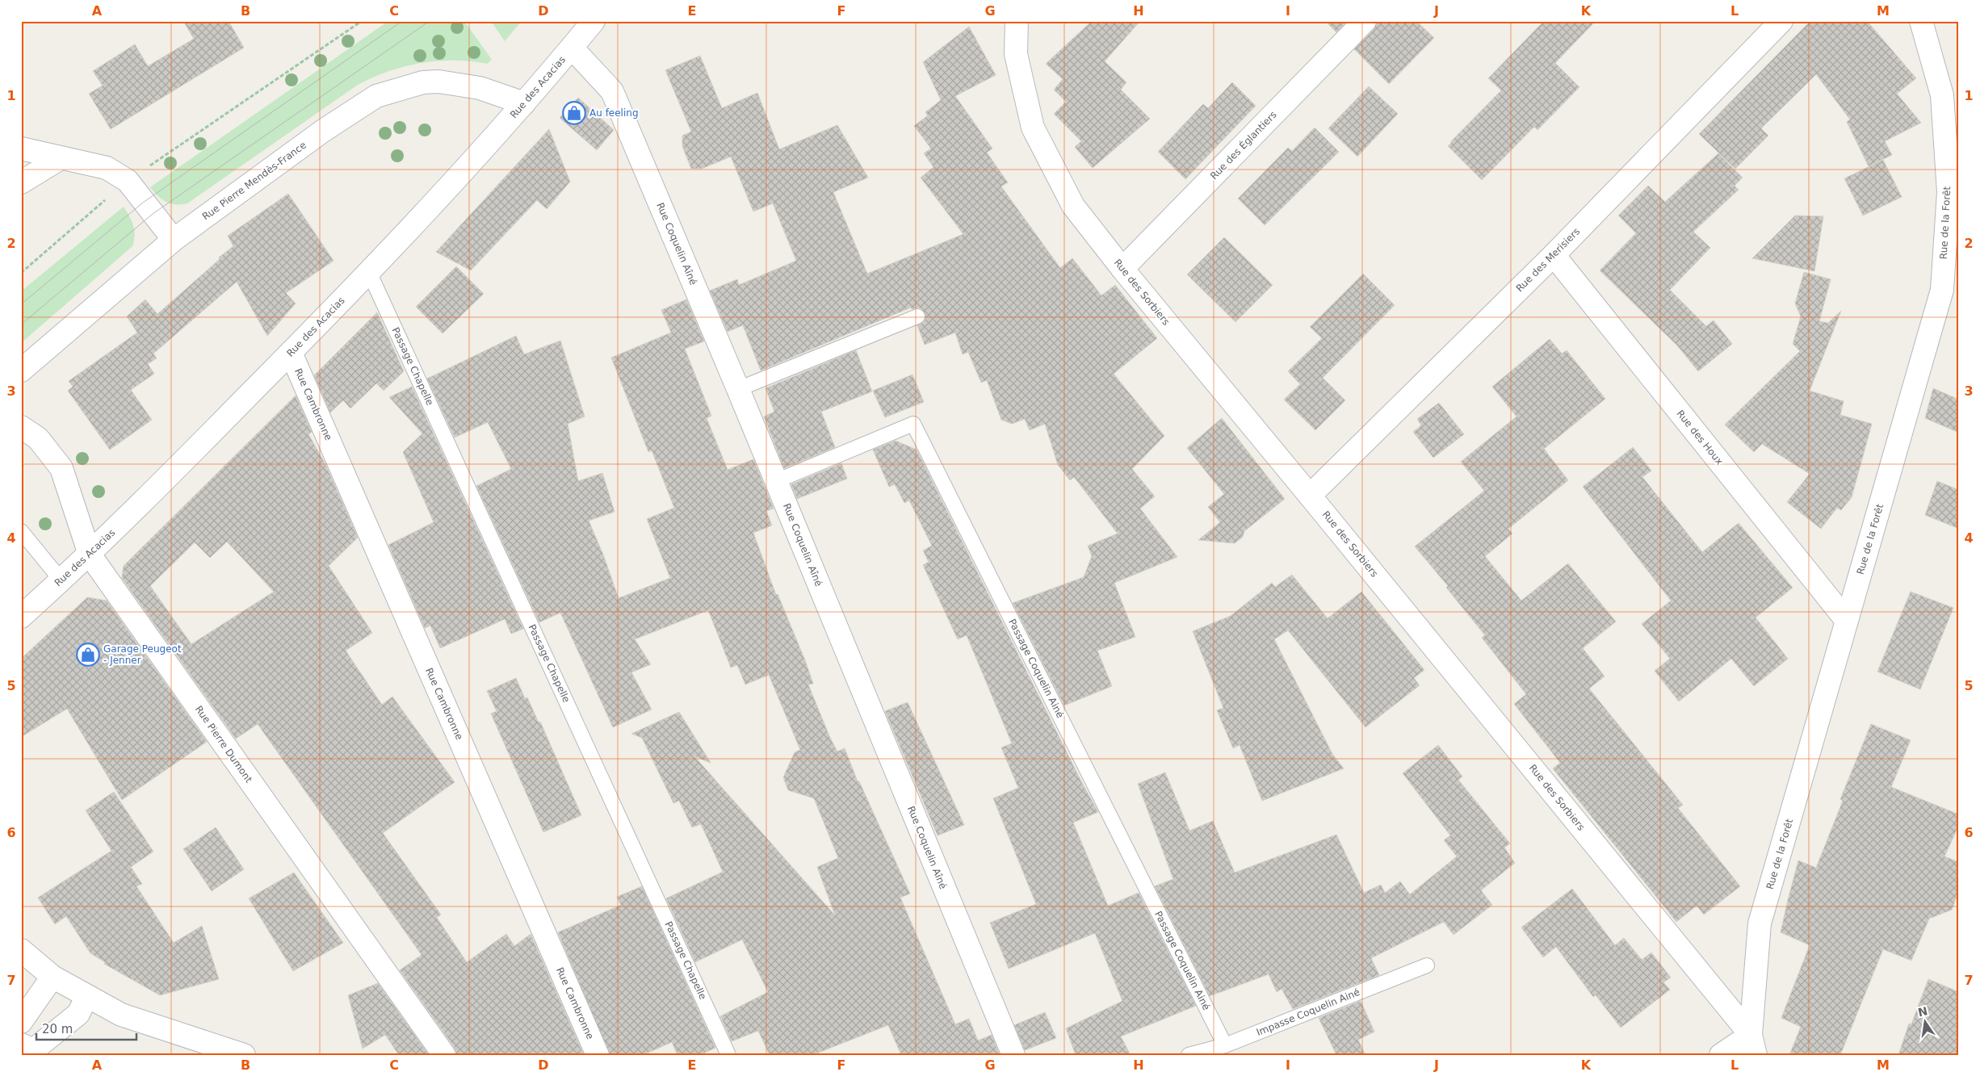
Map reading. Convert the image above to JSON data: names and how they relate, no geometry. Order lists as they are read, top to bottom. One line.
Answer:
{"streets":{"street":["Rue des Acacias","Rue des Églantiers","Rue Pierre Mendès-France","Rue de la Forêt","Rue Coquelin Aîné","Rue des Merisiers","Rue des Sorbiers","Rue Cambronne","Rue des Houx","Rue Pierre Dumont"],"lane":["Passage Chapelle","Passage Coquelin Ainé","Impasse Coquelin Ainé"]},"crossings":[["Rue des Acacias","Rue Pierre Mendès-France"],["Rue des Acacias","Rue Coquelin Aîné"],["Rue des Acacias","Passage Chapelle"],["Rue des Acacias","Rue Cambronne"],["Rue des Acacias","Rue Pierre Dumont"],["Rue des Églantiers","Rue des Sorbiers"],["Rue de la Forêt","Rue des Sorbiers"],["Rue de la Forêt","Rue des Houx"],["Rue Coquelin Aîné","Passage Coquelin Ainé"],["Rue des Merisiers","Rue des Sorbiers"],["Rue des Merisiers","Rue des Houx"],["Passage Coquelin Ainé","Impasse Coquelin Ainé"]],"places":{"shop":["Au feeling","Garage Peugeot - Jenner"]},"scale_bar":"20 m","north":"top","grid":{"columns":["A","B","C","D","E","F","G","H","I","J","K","L","M"],"rows":["1","2","3","4","5","6","7"]}}
